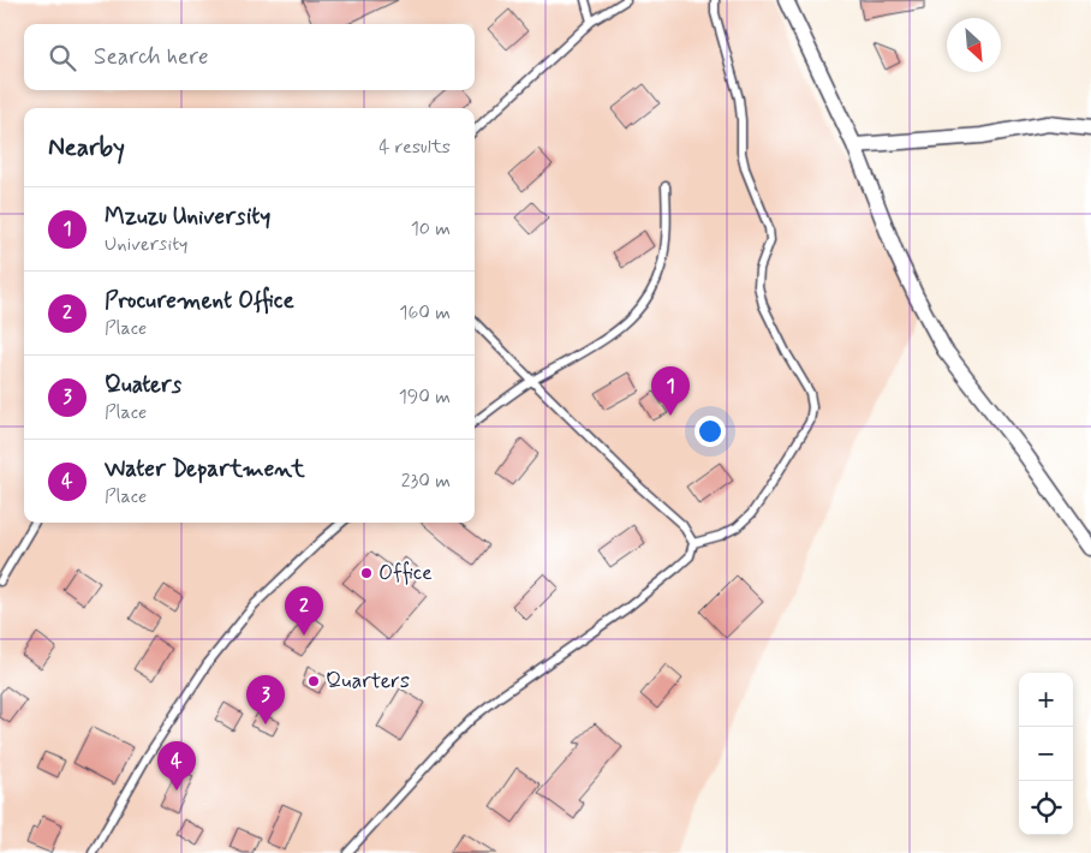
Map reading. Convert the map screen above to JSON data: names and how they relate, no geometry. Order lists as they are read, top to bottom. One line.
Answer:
{"places":["Office","Quarters"],"north":"bottom right","page":{"search":"Search here","heading":["Nearby","4 results"],"list":[{"mark":"1","name":"Mzuzu University","note":"University","value":"10 m"},{"mark":"2","name":"Procurement Office","note":"Place","value":"160 m"},{"mark":"3","name":"Quaters","note":"Place","value":"190 m"},{"mark":"4","name":"Water Department","note":"Place","value":"230 m"}],"pins":["1","2","3","4"],"map_buttons":["+","−"]}}
